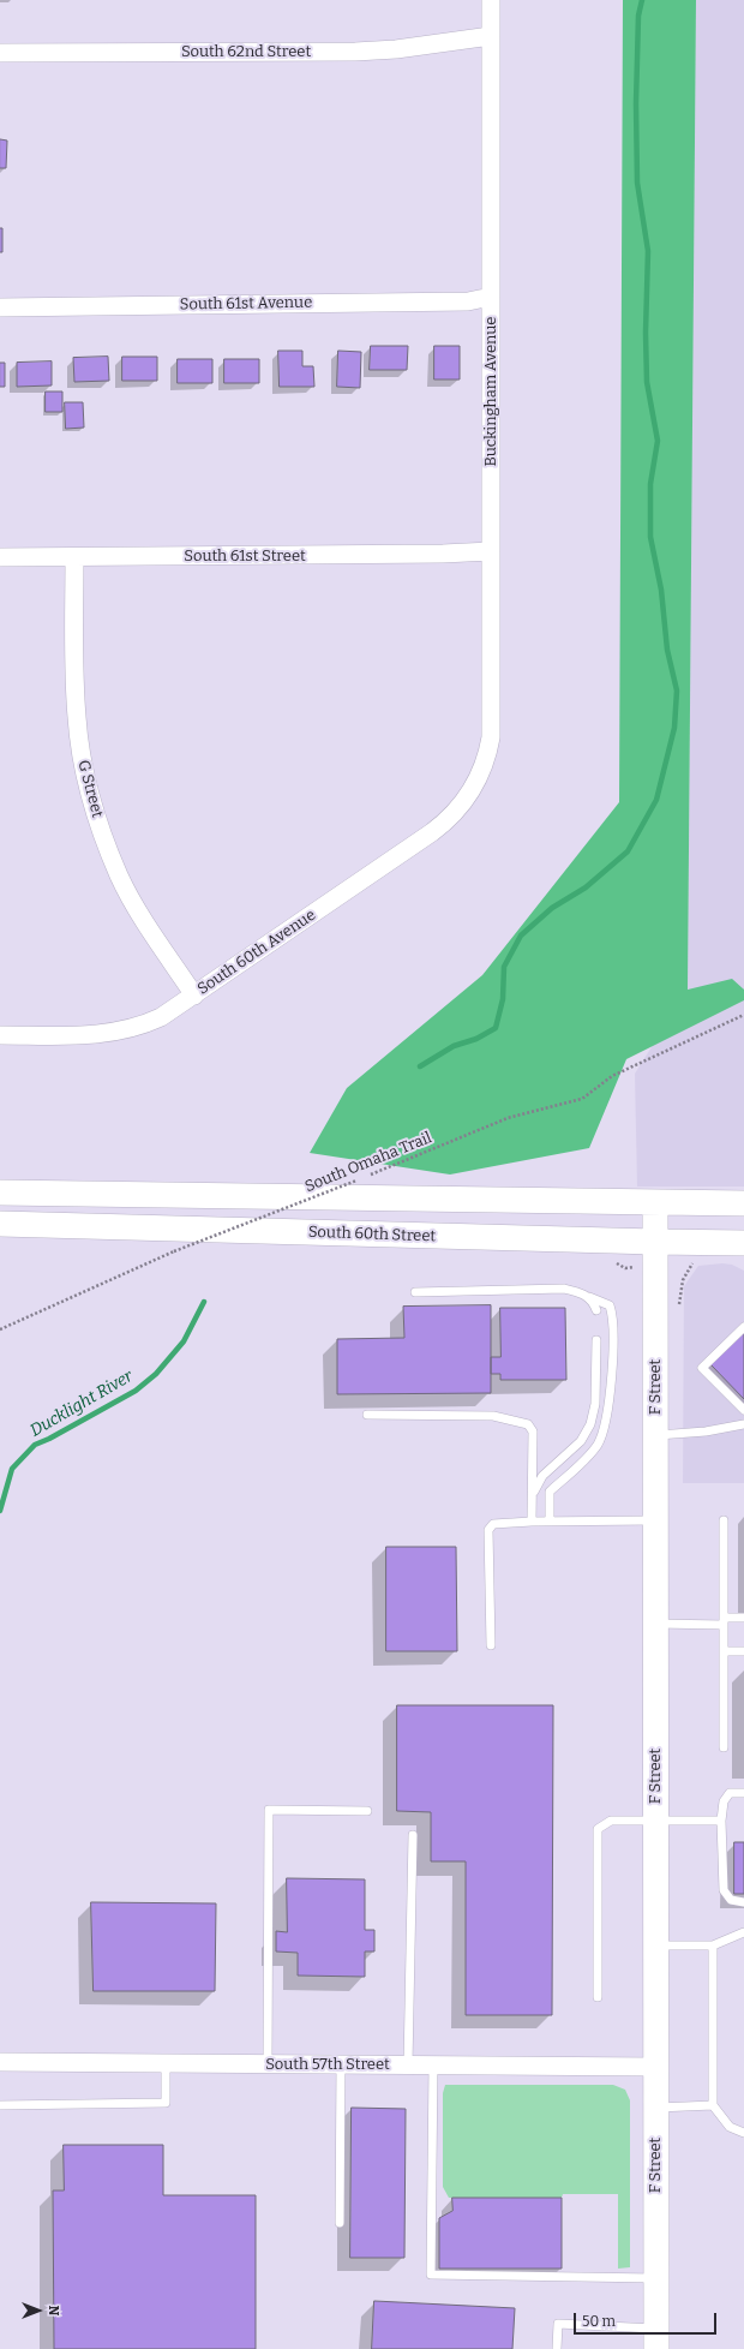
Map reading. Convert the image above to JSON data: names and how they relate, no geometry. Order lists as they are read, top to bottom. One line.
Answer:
{"streets":{"main road":["South 60th Street","F Street"],"street":["South 62nd Street","South 61st Avenue","Buckingham Avenue","South 61st Street","G Street","South 60th Avenue","South 57th Street"],"path":["South Omaha Trail"]},"crossings":[["South 62nd Street","Buckingham Avenue"],["South 61st Avenue","Buckingham Avenue"],["Buckingham Avenue","South 61st Street"],["Buckingham Avenue","South 60th Avenue"],["South 61st Street","G Street"],["G Street","South 60th Avenue"],["South 60th Street","F Street"],["F Street","South 57th Street"]],"water":["Ducklight River"],"scale_bar":"50 m","north":"right"}
